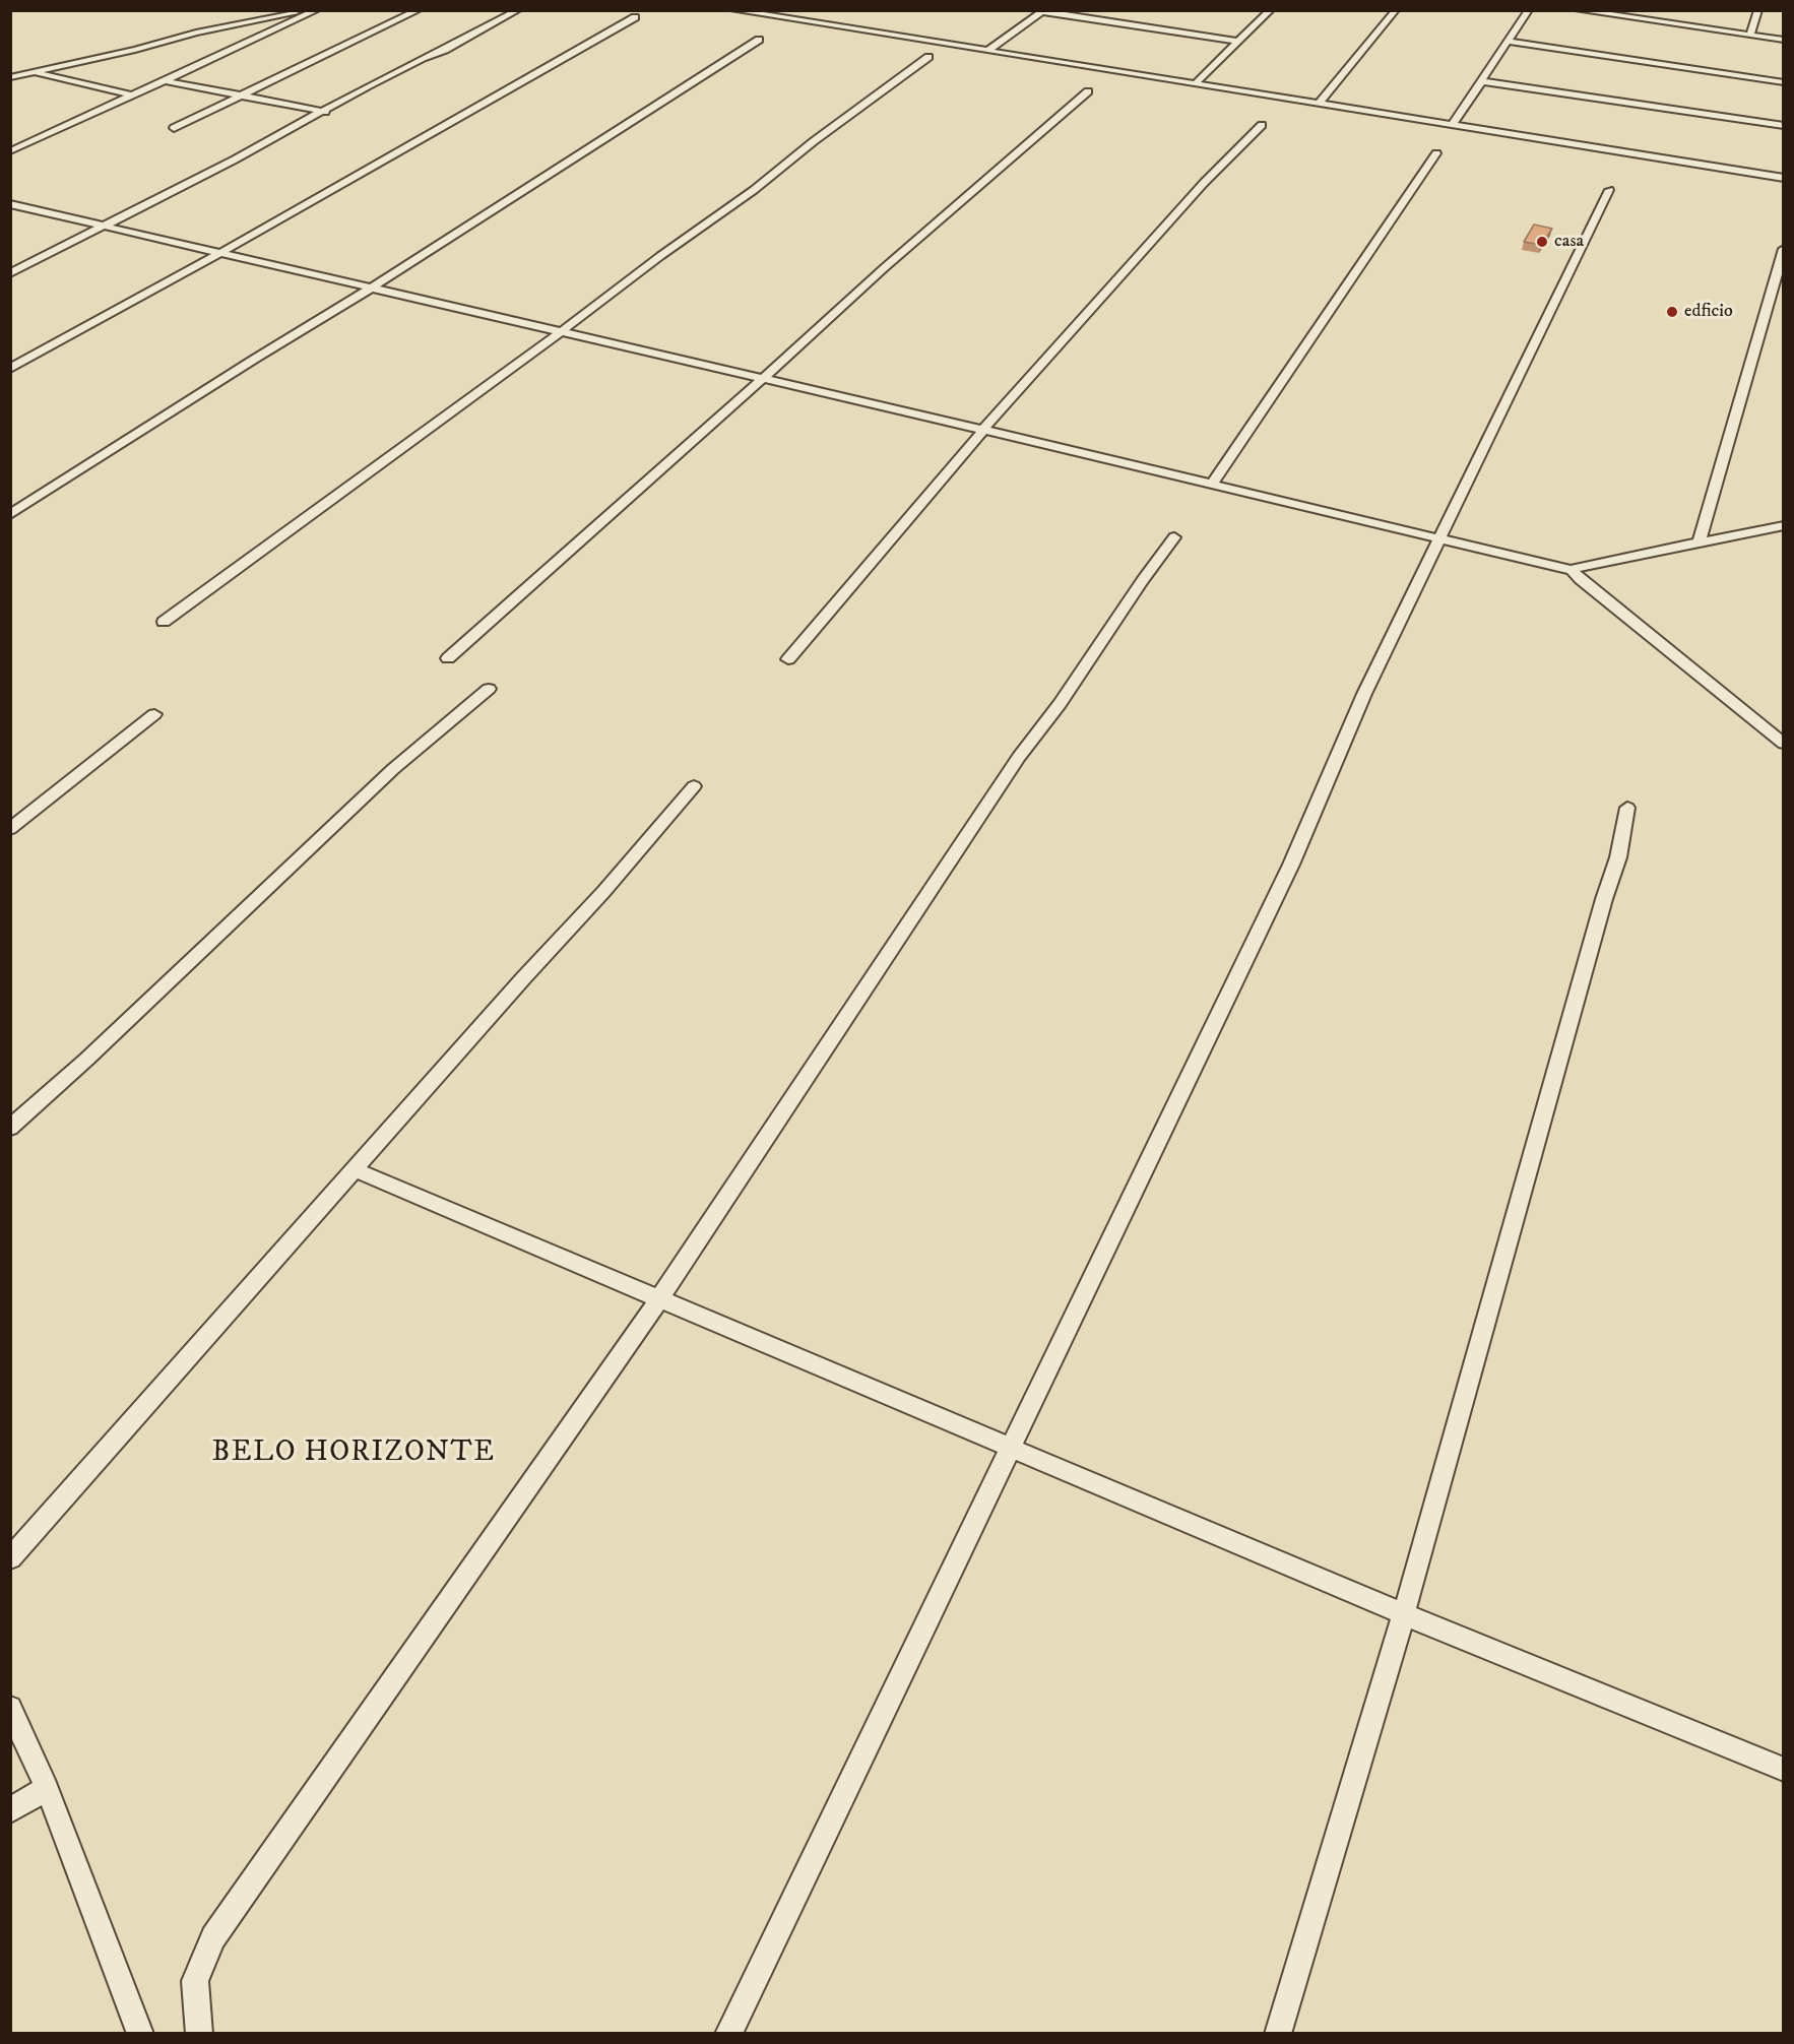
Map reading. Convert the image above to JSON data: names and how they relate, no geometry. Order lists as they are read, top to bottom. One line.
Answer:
{"districts":["BELO HORIZONTE"],"places":["casa","edficio"]}
